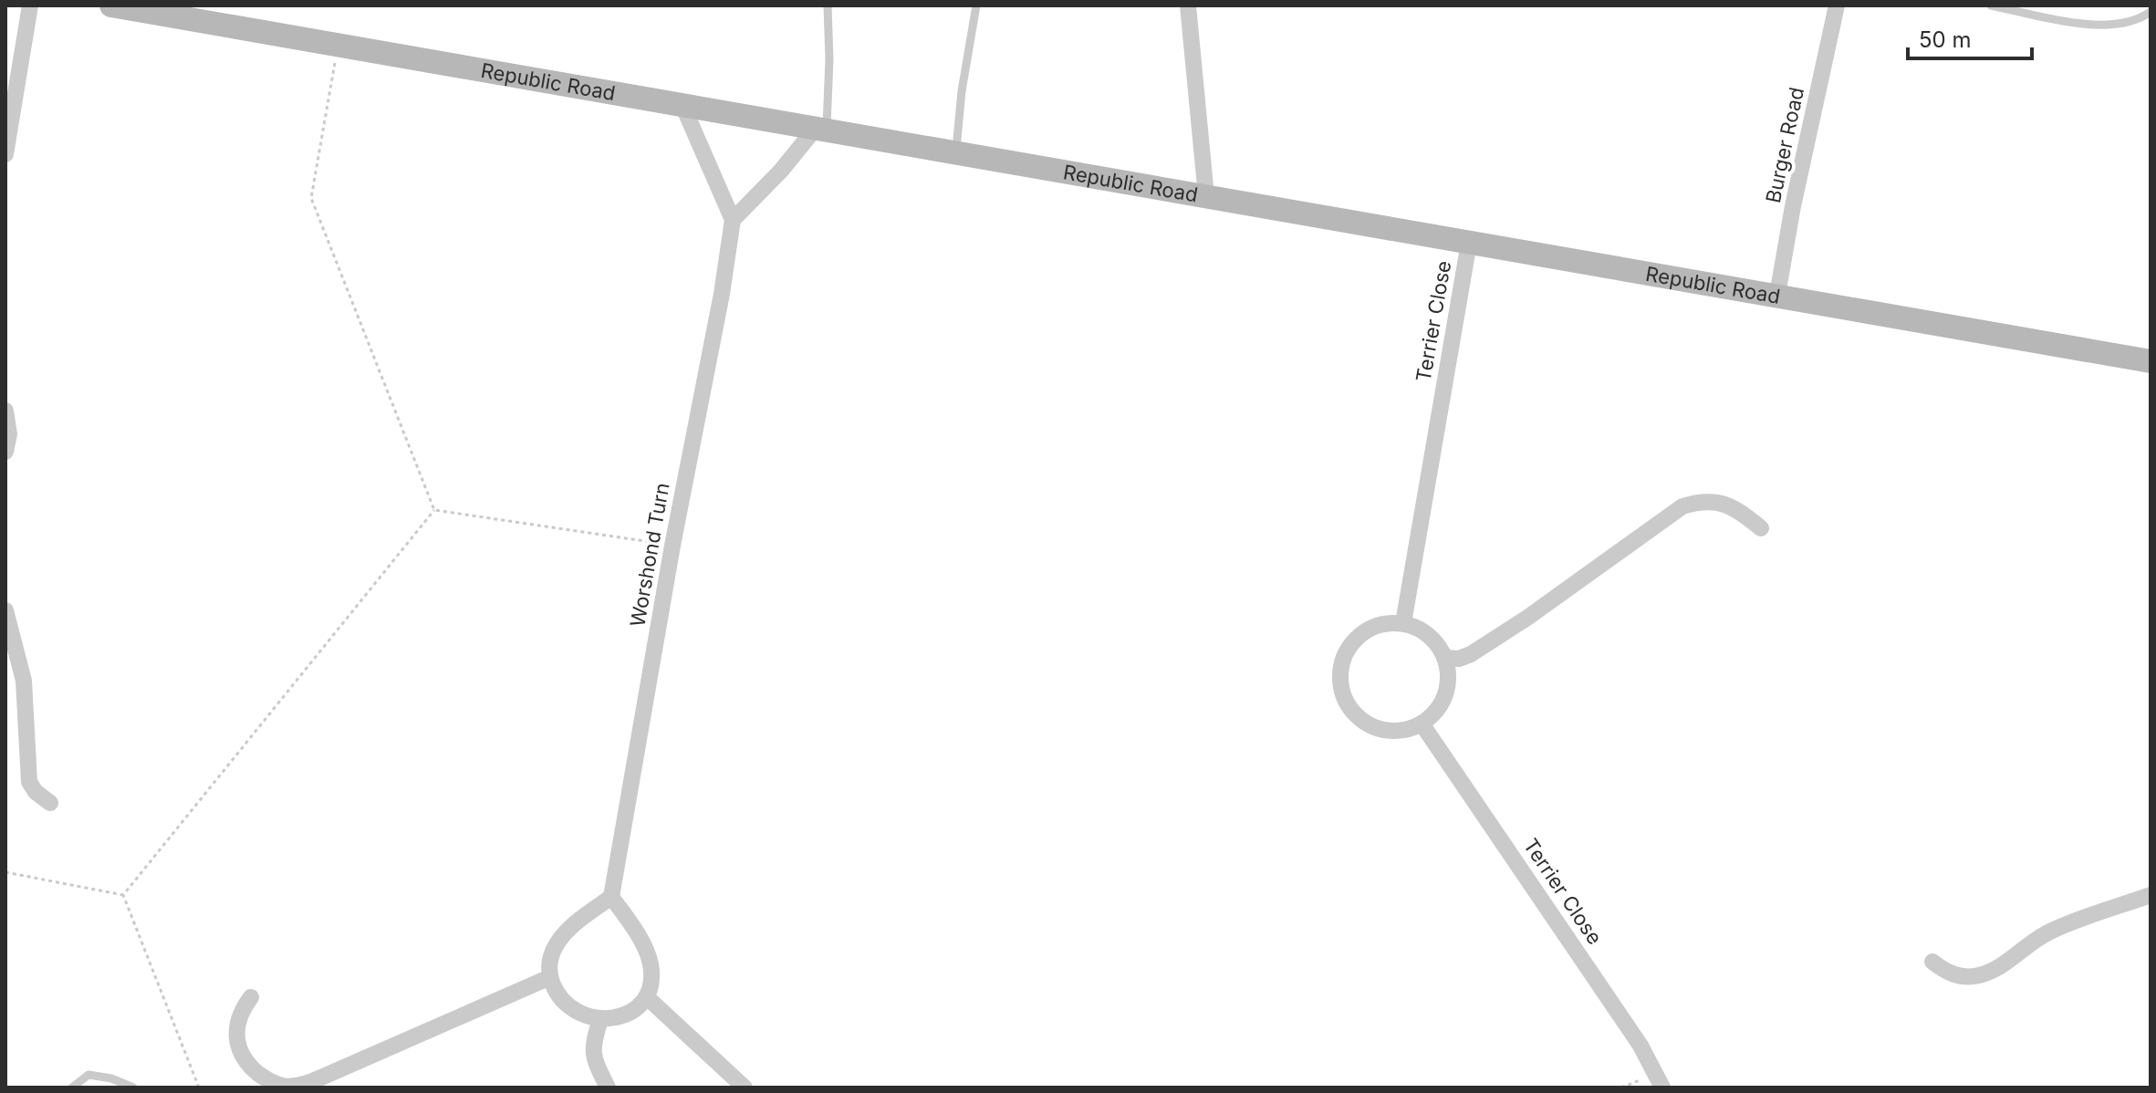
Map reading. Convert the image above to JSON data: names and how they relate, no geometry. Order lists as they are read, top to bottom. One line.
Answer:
{"streets":{"street":["Republic Road","Burger Road","Terrier Close","Worshond Turn"]},"crossings":[["Republic Road","Burger Road"],["Republic Road","Terrier Close"]],"scale_bar":"50 m"}
